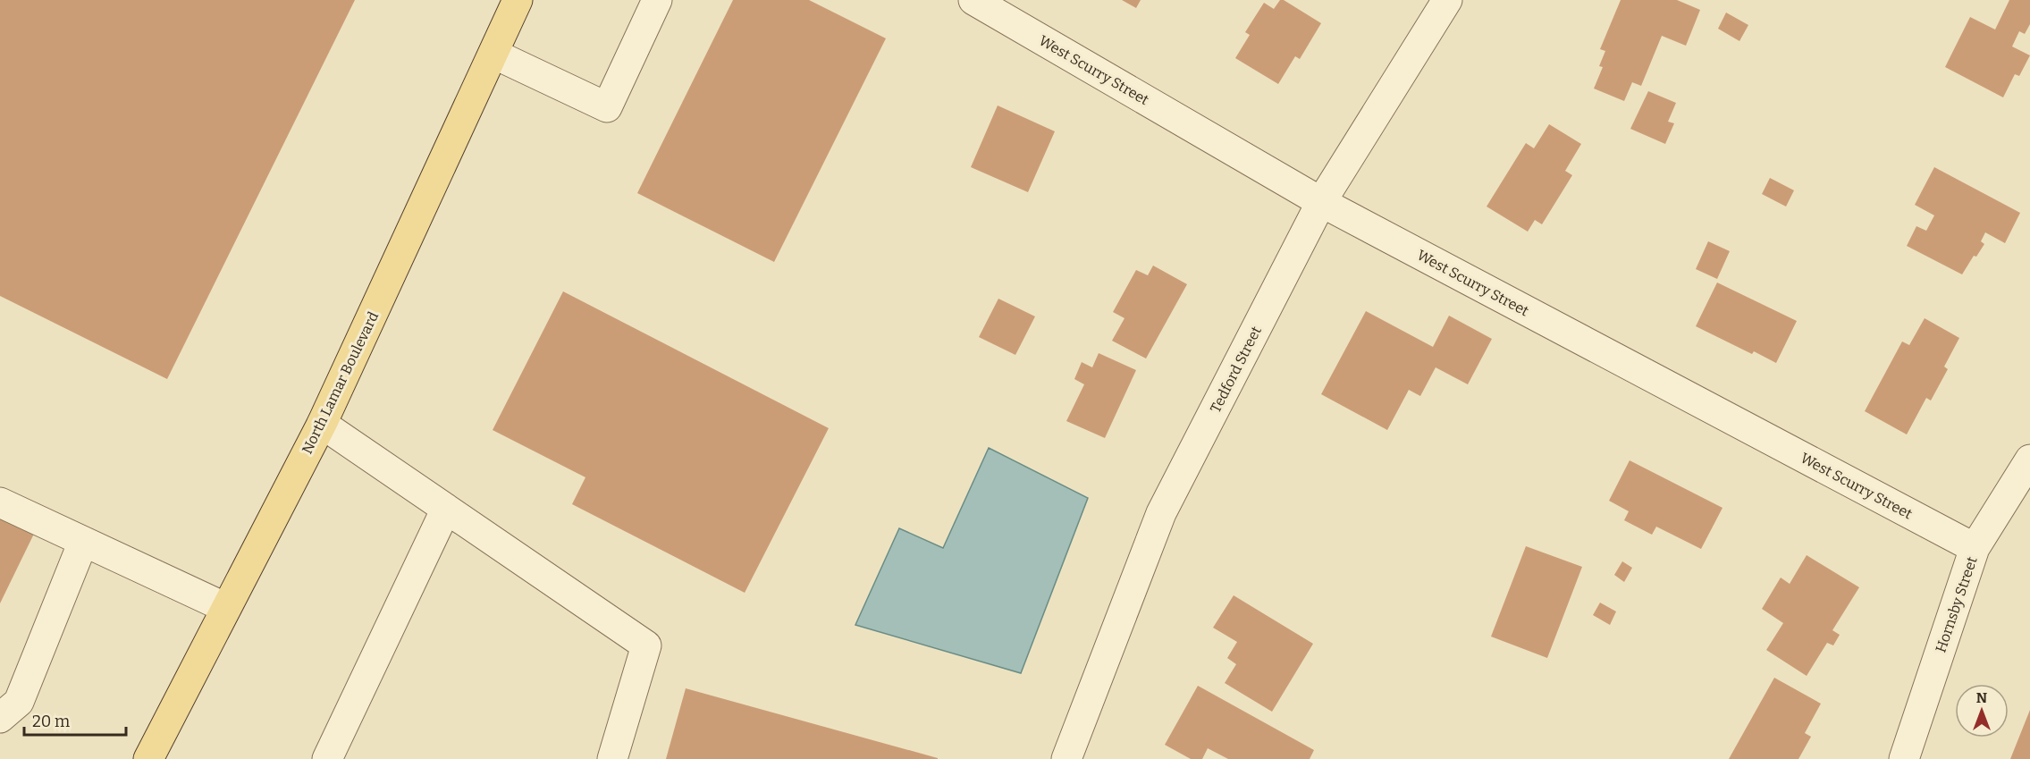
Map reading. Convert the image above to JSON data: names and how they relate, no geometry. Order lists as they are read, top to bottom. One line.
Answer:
{"streets":{"main road":["North Lamar Boulevard"],"street":["West Scurry Street","Tedford Street","Hornsby Street"]},"crossings":[["West Scurry Street","Tedford Street"],["West Scurry Street","Hornsby Street"]],"scale_bar":"20 m","north":"top"}
